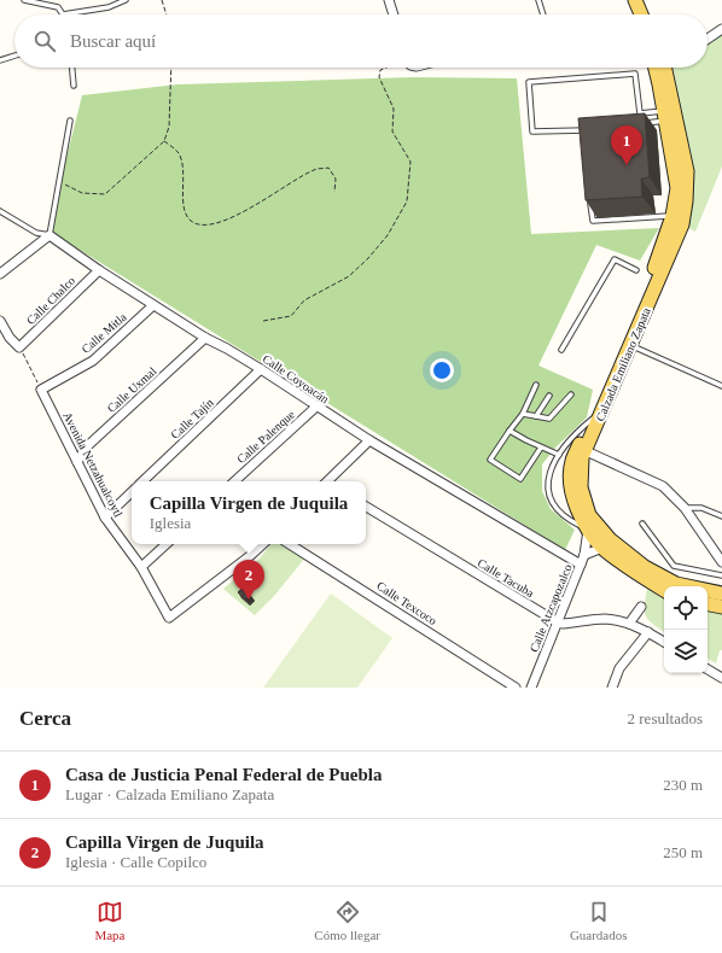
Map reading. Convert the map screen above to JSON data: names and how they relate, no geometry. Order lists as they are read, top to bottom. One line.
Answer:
{"streets":{"main road":["Calzada Emiliano Zapata"],"street":["Calle Chalco","Calle Mitla","Calle Coyoacán","Calle Uxmal","Calle Tajín","Calle Palenque","Avenida Netzahualcoytl","Calle Tacuba","Calle Texcoco","Calle Atzcapozalco"]},"crossings":[["Calle Chalco","Calle Coyoacán"],["Calle Mitla","Calle Coyoacán"],["Calle Mitla","Avenida Netzahualcoytl"],["Calzada Emiliano Zapata","Calle Atzcapozalco"],["Calle Coyoacán","Calle Uxmal"],["Calle Coyoacán","Calle Tajín"],["Calle Coyoacán","Calle Palenque"],["Calle Coyoacán","Calle Atzcapozalco"],["Calle Uxmal","Avenida Netzahualcoytl"],["Calle Tacuba","Calle Atzcapozalco"]],"page":{"search":"Buscar aquí","pins":["1","2"],"popup":["Capilla Virgen de Juquila","Iglesia"],"heading":["Cerca","2 resultados"],"list":[{"mark":"1","name":"Casa de Justicia Penal Federal de Puebla","note":"Lugar · Calzada Emiliano Zapata","value":"230 m"},{"mark":"2","name":"Capilla Virgen de Juquila","note":"Iglesia · Calle Copilco","value":"250 m"}],"nav":["Mapa","Cómo llegar","Guardados"]}}
